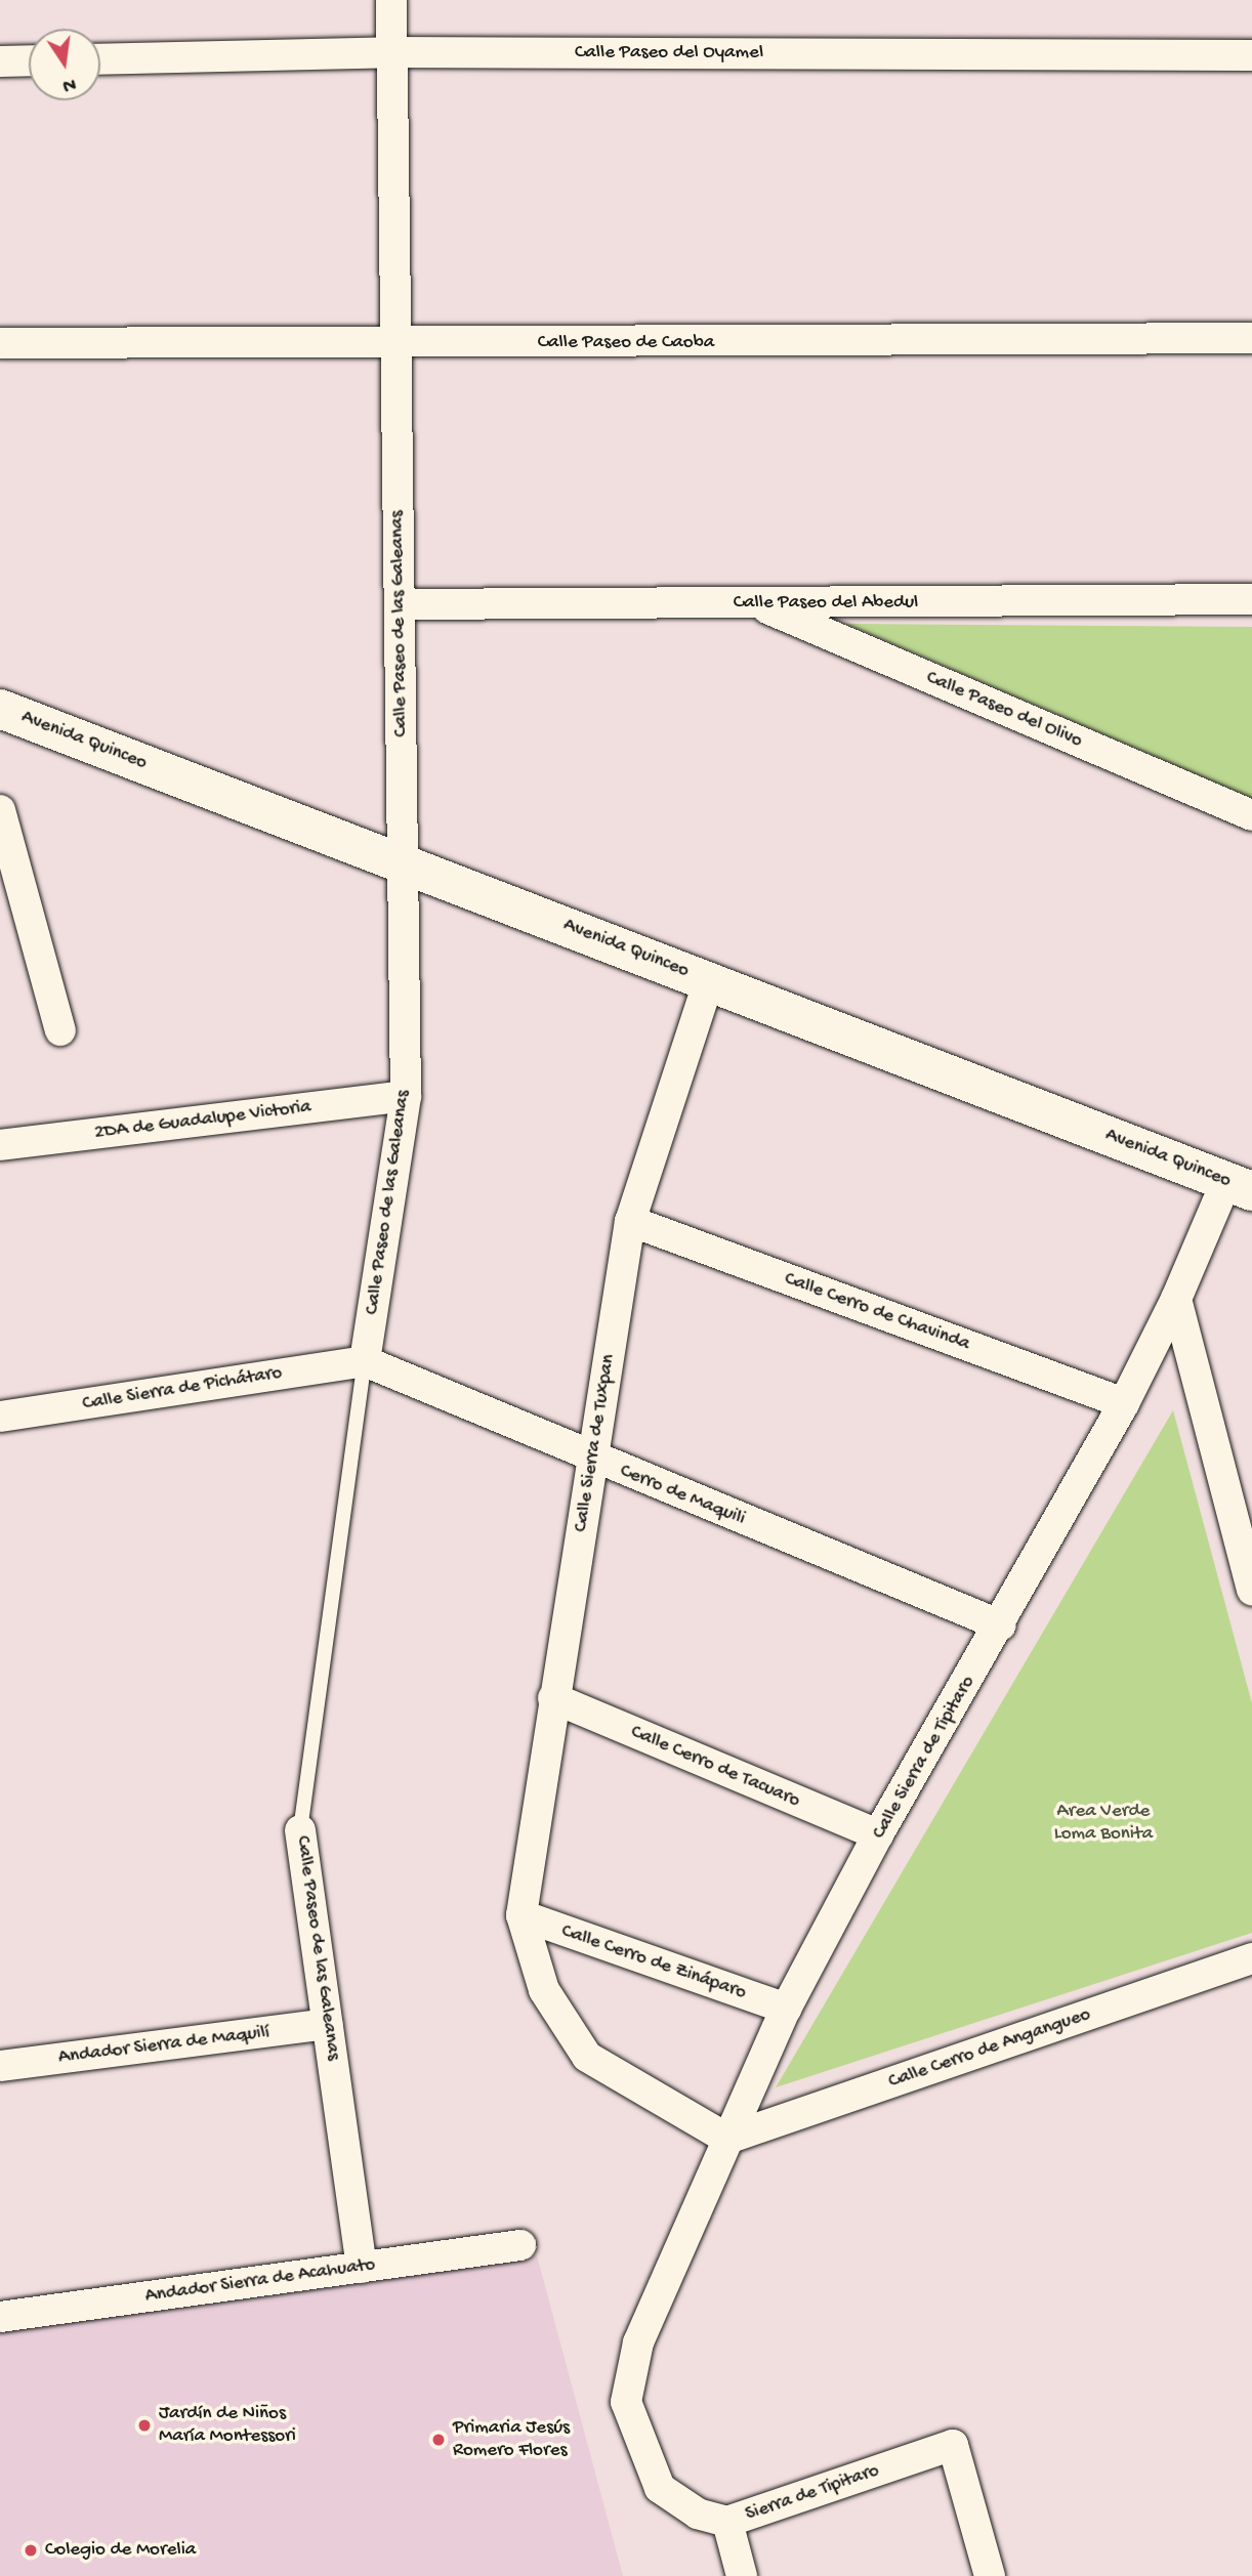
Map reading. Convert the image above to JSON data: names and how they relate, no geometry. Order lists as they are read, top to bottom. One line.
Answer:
{"streets":{"street":["Calle Paseo del Oyamel","Calle Paseo de Caoba","Calle Paseo del Abedul","Calle Paseo de las Galeanas","Calle Paseo del Olivo","Avenida Quinceo","2DA de Guadalupe Victoria","Calle Cerro de Chavinda","Calle Sierra de Pichátaro","Calle Sierra de Tuxpan","Cerro de Maquili","Calle Sierra de Tipitaro","Calle Cerro de Tacuaro","Calle Cerro de Zináparo","Andador Sierra de Maquilí","Calle Cerro de Angangueo","Andador Sierra de Acahuato","Sierra de Tipitaro"]},"crossings":[["Calle Paseo del Oyamel","Calle Paseo de las Galeanas"],["Calle Paseo de Caoba","Calle Paseo de las Galeanas"],["Calle Paseo del Abedul","Calle Paseo de las Galeanas"],["Calle Paseo del Abedul","Calle Paseo del Olivo"],["Calle Paseo de las Galeanas","Avenida Quinceo"],["Calle Paseo de las Galeanas","2DA de Guadalupe Victoria"],["Calle Paseo de las Galeanas","Calle Sierra de Pichátaro"],["Calle Paseo de las Galeanas","Cerro de Maquili"],["Calle Paseo de las Galeanas","Andador Sierra de Maquilí"],["Calle Paseo de las Galeanas","Andador Sierra de Acahuato"],["Avenida Quinceo","Calle Sierra de Tuxpan"],["Avenida Quinceo","Calle Sierra de Tipitaro"],["Calle Cerro de Chavinda","Calle Sierra de Tuxpan"],["Calle Cerro de Chavinda","Calle Sierra de Tipitaro"],["Calle Sierra de Pichátaro","Cerro de Maquili"],["Calle Sierra de Tuxpan","Cerro de Maquili"],["Calle Sierra de Tuxpan","Calle Cerro de Tacuaro"],["Calle Sierra de Tuxpan","Calle Cerro de Zináparo"],["Cerro de Maquili","Calle Sierra de Tipitaro"],["Calle Sierra de Tipitaro","Calle Cerro de Tacuaro"],["Calle Sierra de Tipitaro","Calle Cerro de Zináparo"],["Calle Sierra de Tipitaro","Calle Cerro de Angangueo"],["Calle Sierra de Tipitaro","Sierra de Tipitaro"]],"parks":["Area Verde Loma Bonita"],"places":["Jardín de Niños María Montessori","Primaria Jesús Romero Flores","Colegio de Morelia"],"north":"bottom"}
